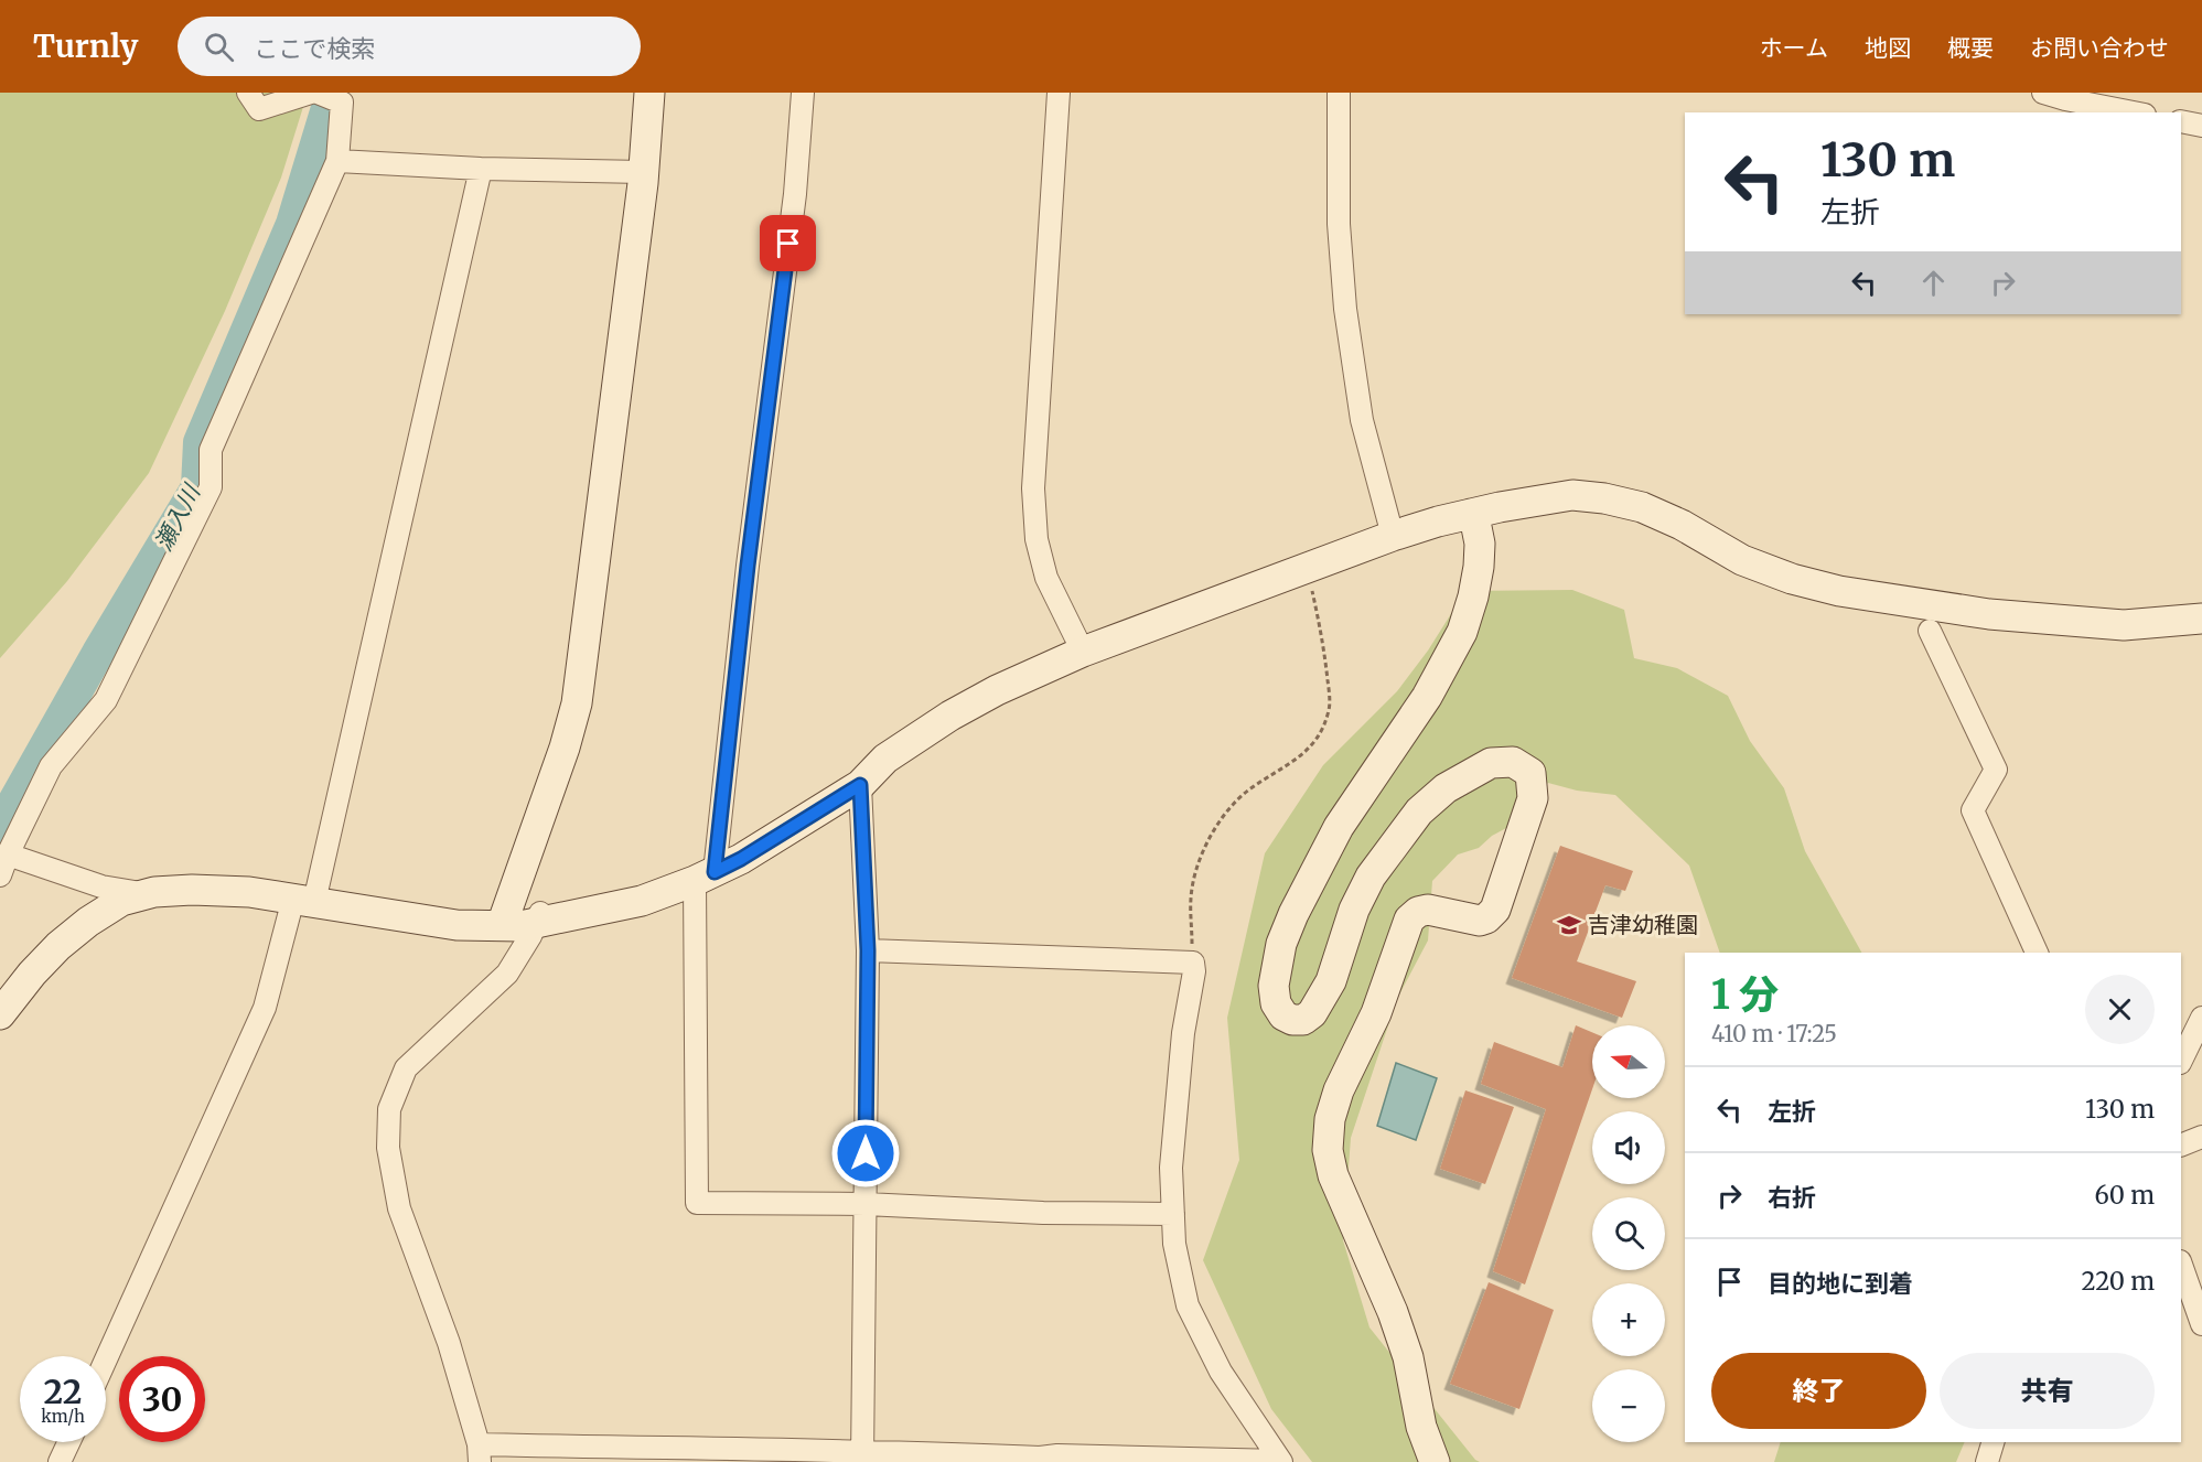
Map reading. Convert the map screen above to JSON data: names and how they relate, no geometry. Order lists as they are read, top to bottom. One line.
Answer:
{"water":["瀬入川"],"places":{"school or university":["吉津幼稚園"]},"north":"left","page":{"header":"Turnly","search":"ここで検索","nav":["ホーム","地図","概要","お問い合わせ"],"turn":["130 m","左折"],"heading":["1 分","410 m · 17:25"],"map_buttons":["+","−"],"list":[{"name":"左折","value":"130 m"},{"name":"右折","value":"60 m"},{"name":"目的地に到着","value":"220 m"}],"buttons":["終了","共有"],"speed":"22 km/h","limit":"30"}}
